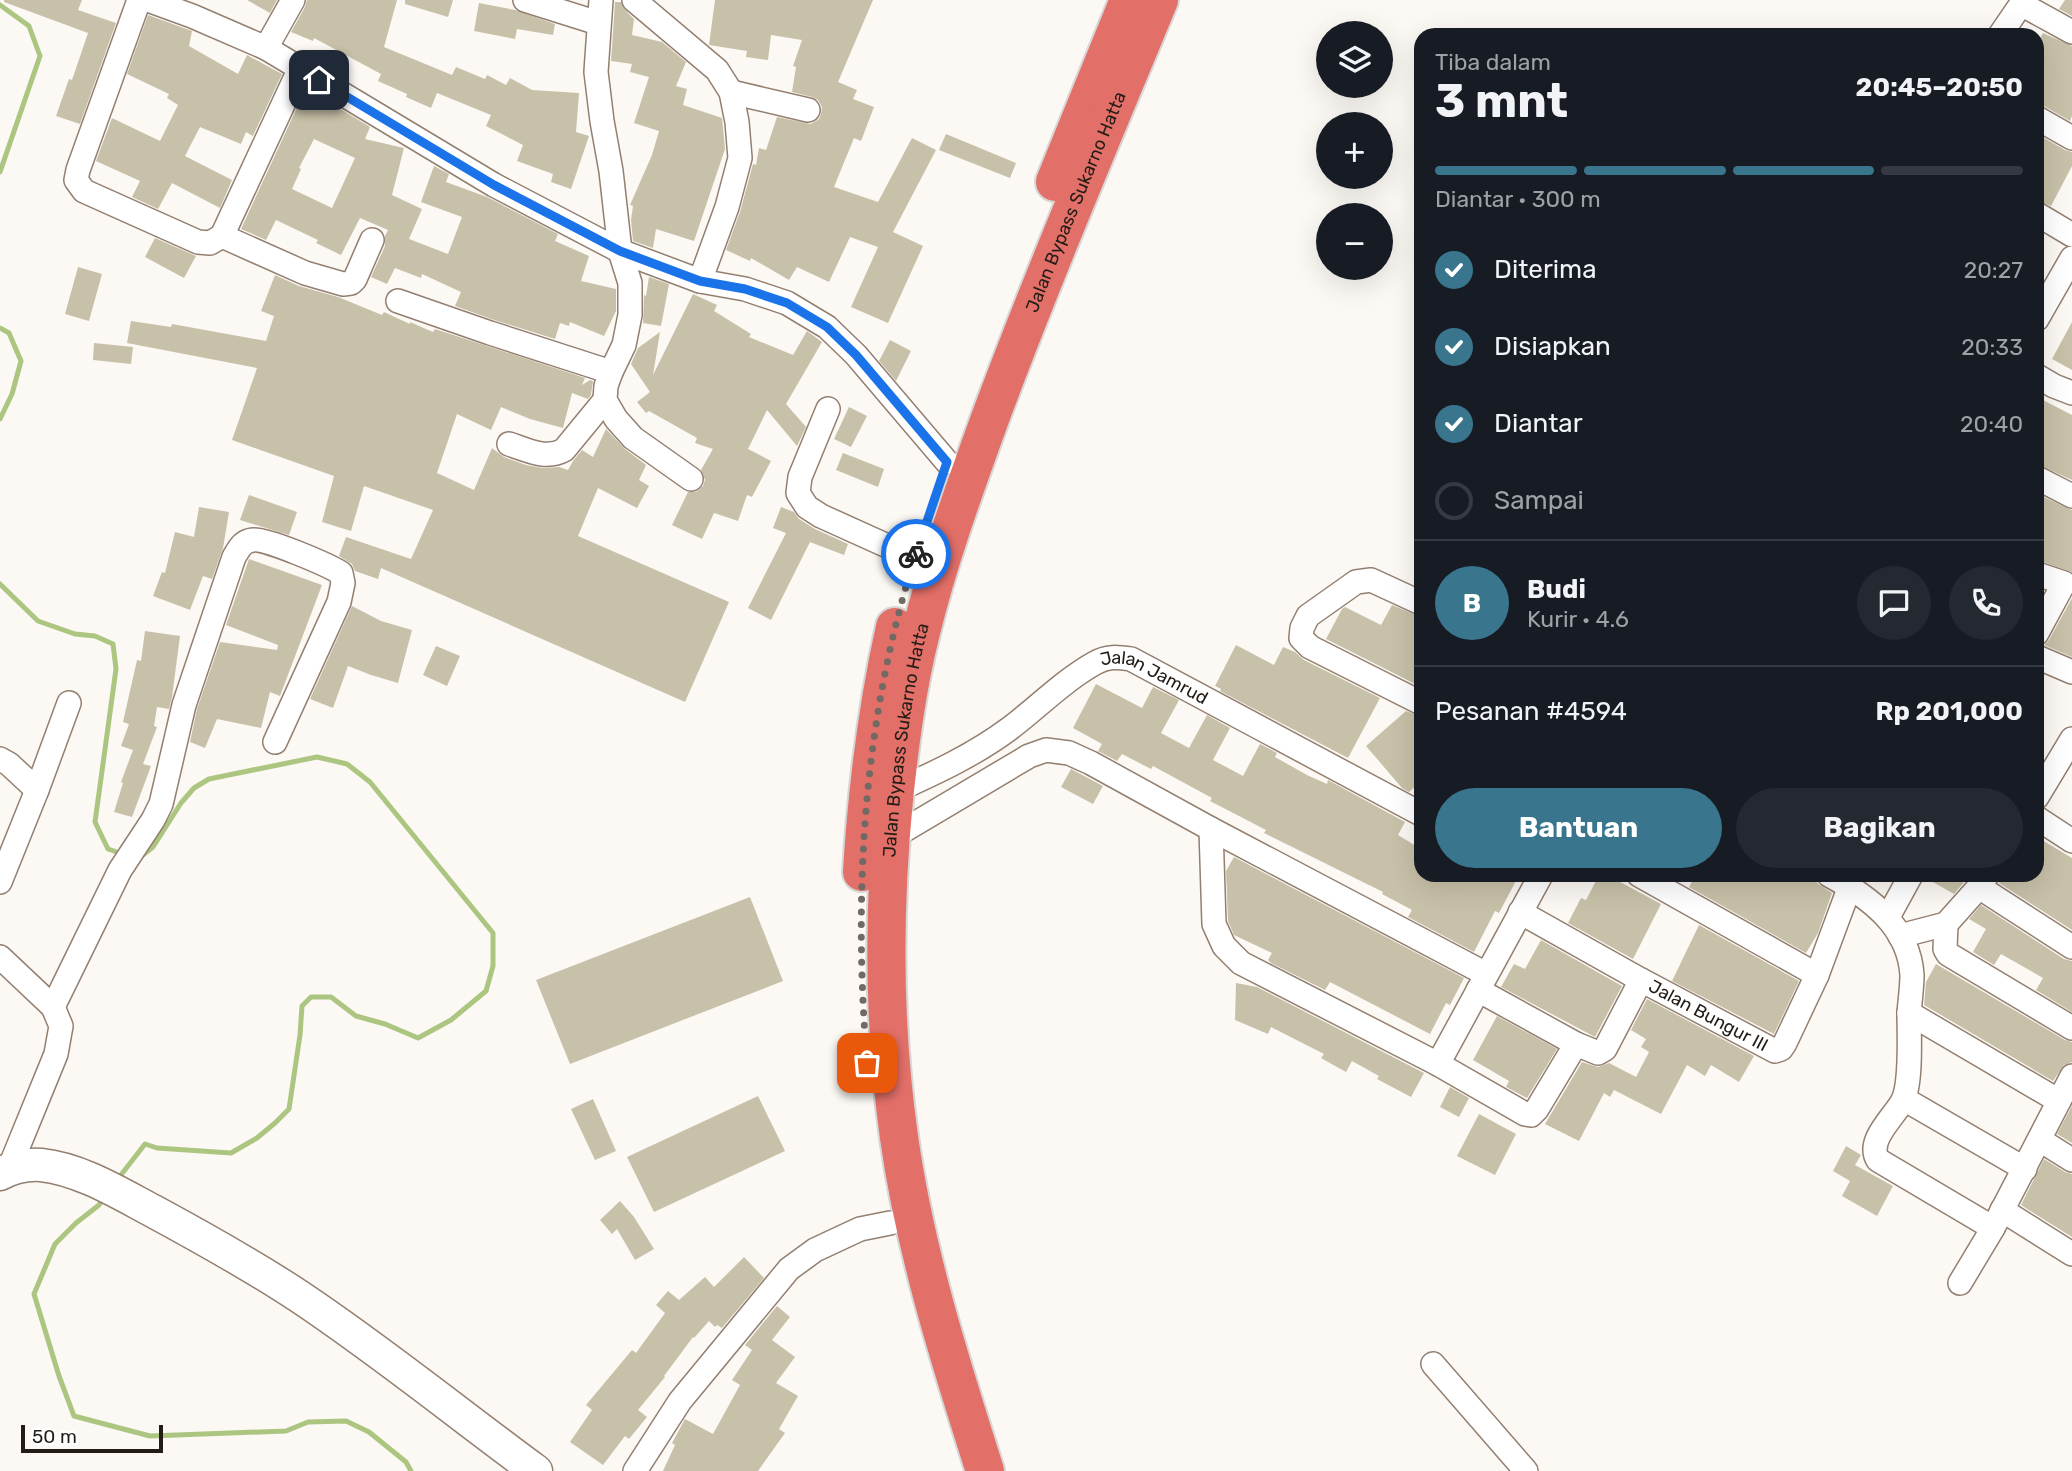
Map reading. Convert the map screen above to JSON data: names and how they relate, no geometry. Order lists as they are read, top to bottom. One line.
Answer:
{"streets":{"highway":["Jalan Bypass Sukarno Hatta"],"street":["Jalan Jamrud","Jalan Bungur III"]},"crossings":[["Jalan Bypass Sukarno Hatta","Jalan Jamrud"]],"scale_bar":"50 m","page":{"map_buttons":["+","−"],"heading":["3 mnt","Tiba dalam","20:45–20:50"],"panel":["Budi","Kurir · 4.6","Pesanan #4594","Rp 201,000"],"bar":"Diantar · 300 m","list":[["Diterima","20:27"],["Disiapkan","20:33"],["Diantar","20:40"],"Sampai"],"round":"B","buttons":["Bantuan","Bagikan"],"scale":"50 m"}}
